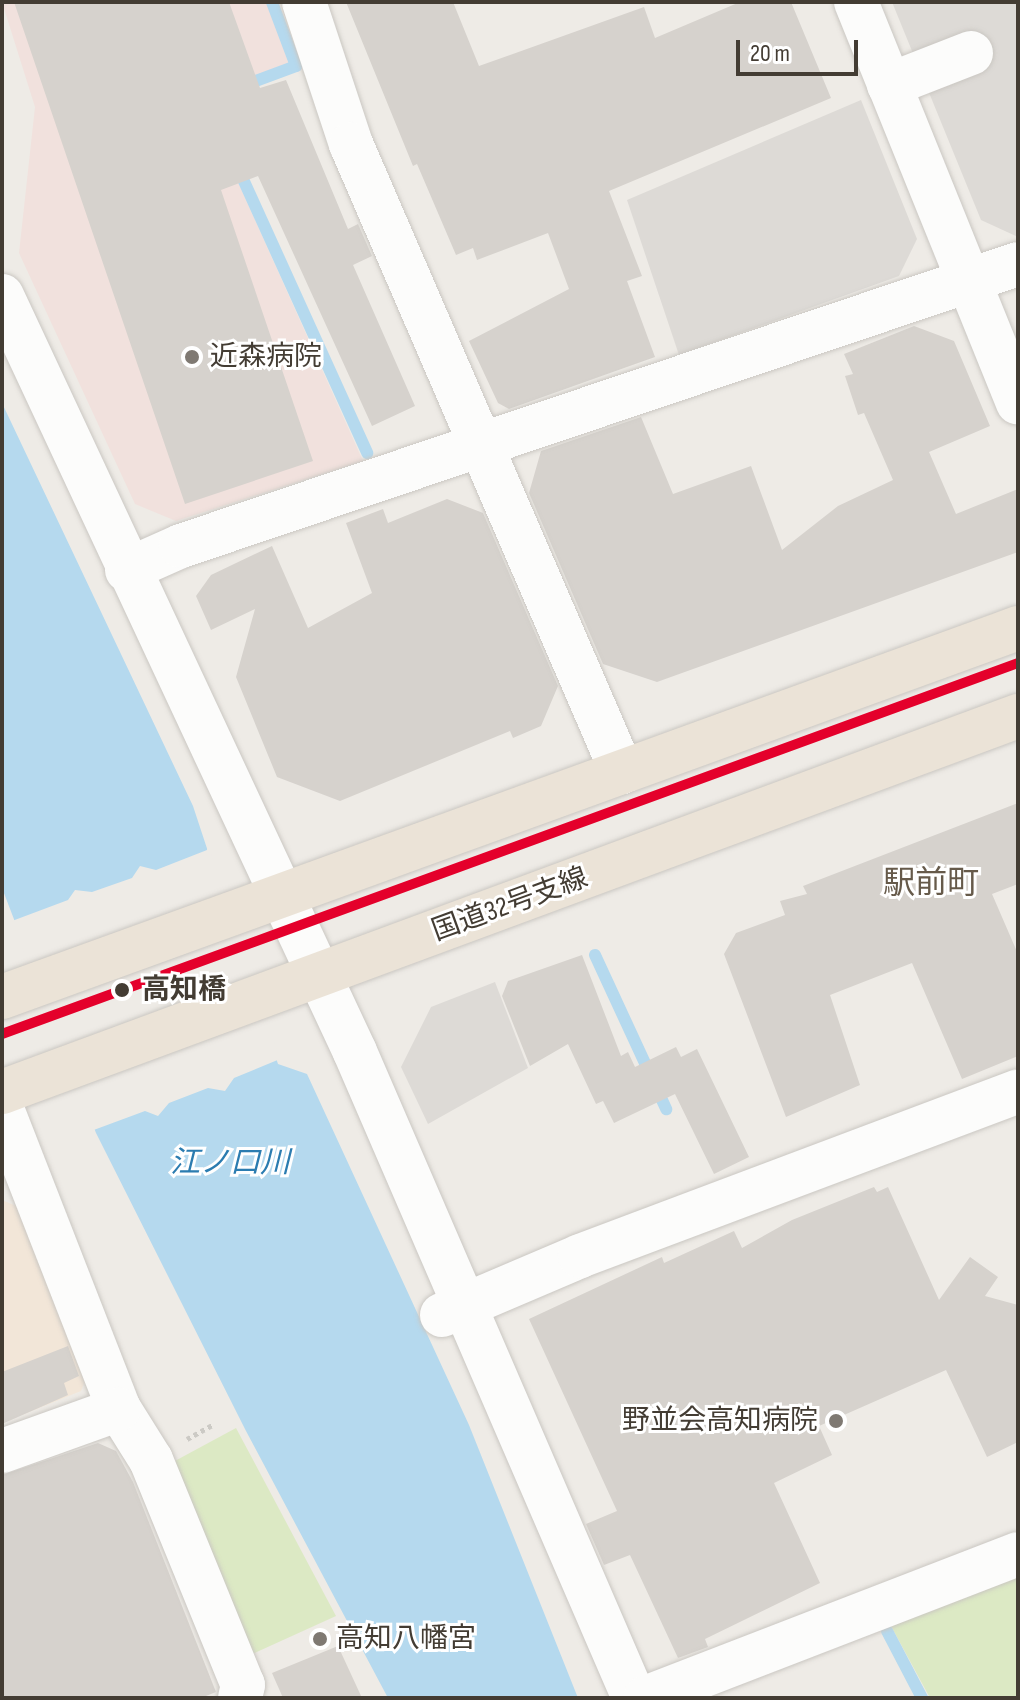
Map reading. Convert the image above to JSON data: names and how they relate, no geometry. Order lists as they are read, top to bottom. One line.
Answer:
{"streets":{"highway":["国道32号支線"]},"districts":["駅前町"],"water":["江ノ口川"],"places":["近森病院","高知橋","野並会高知病院","高知八幡宮"],"scale_bar":"20 m"}
